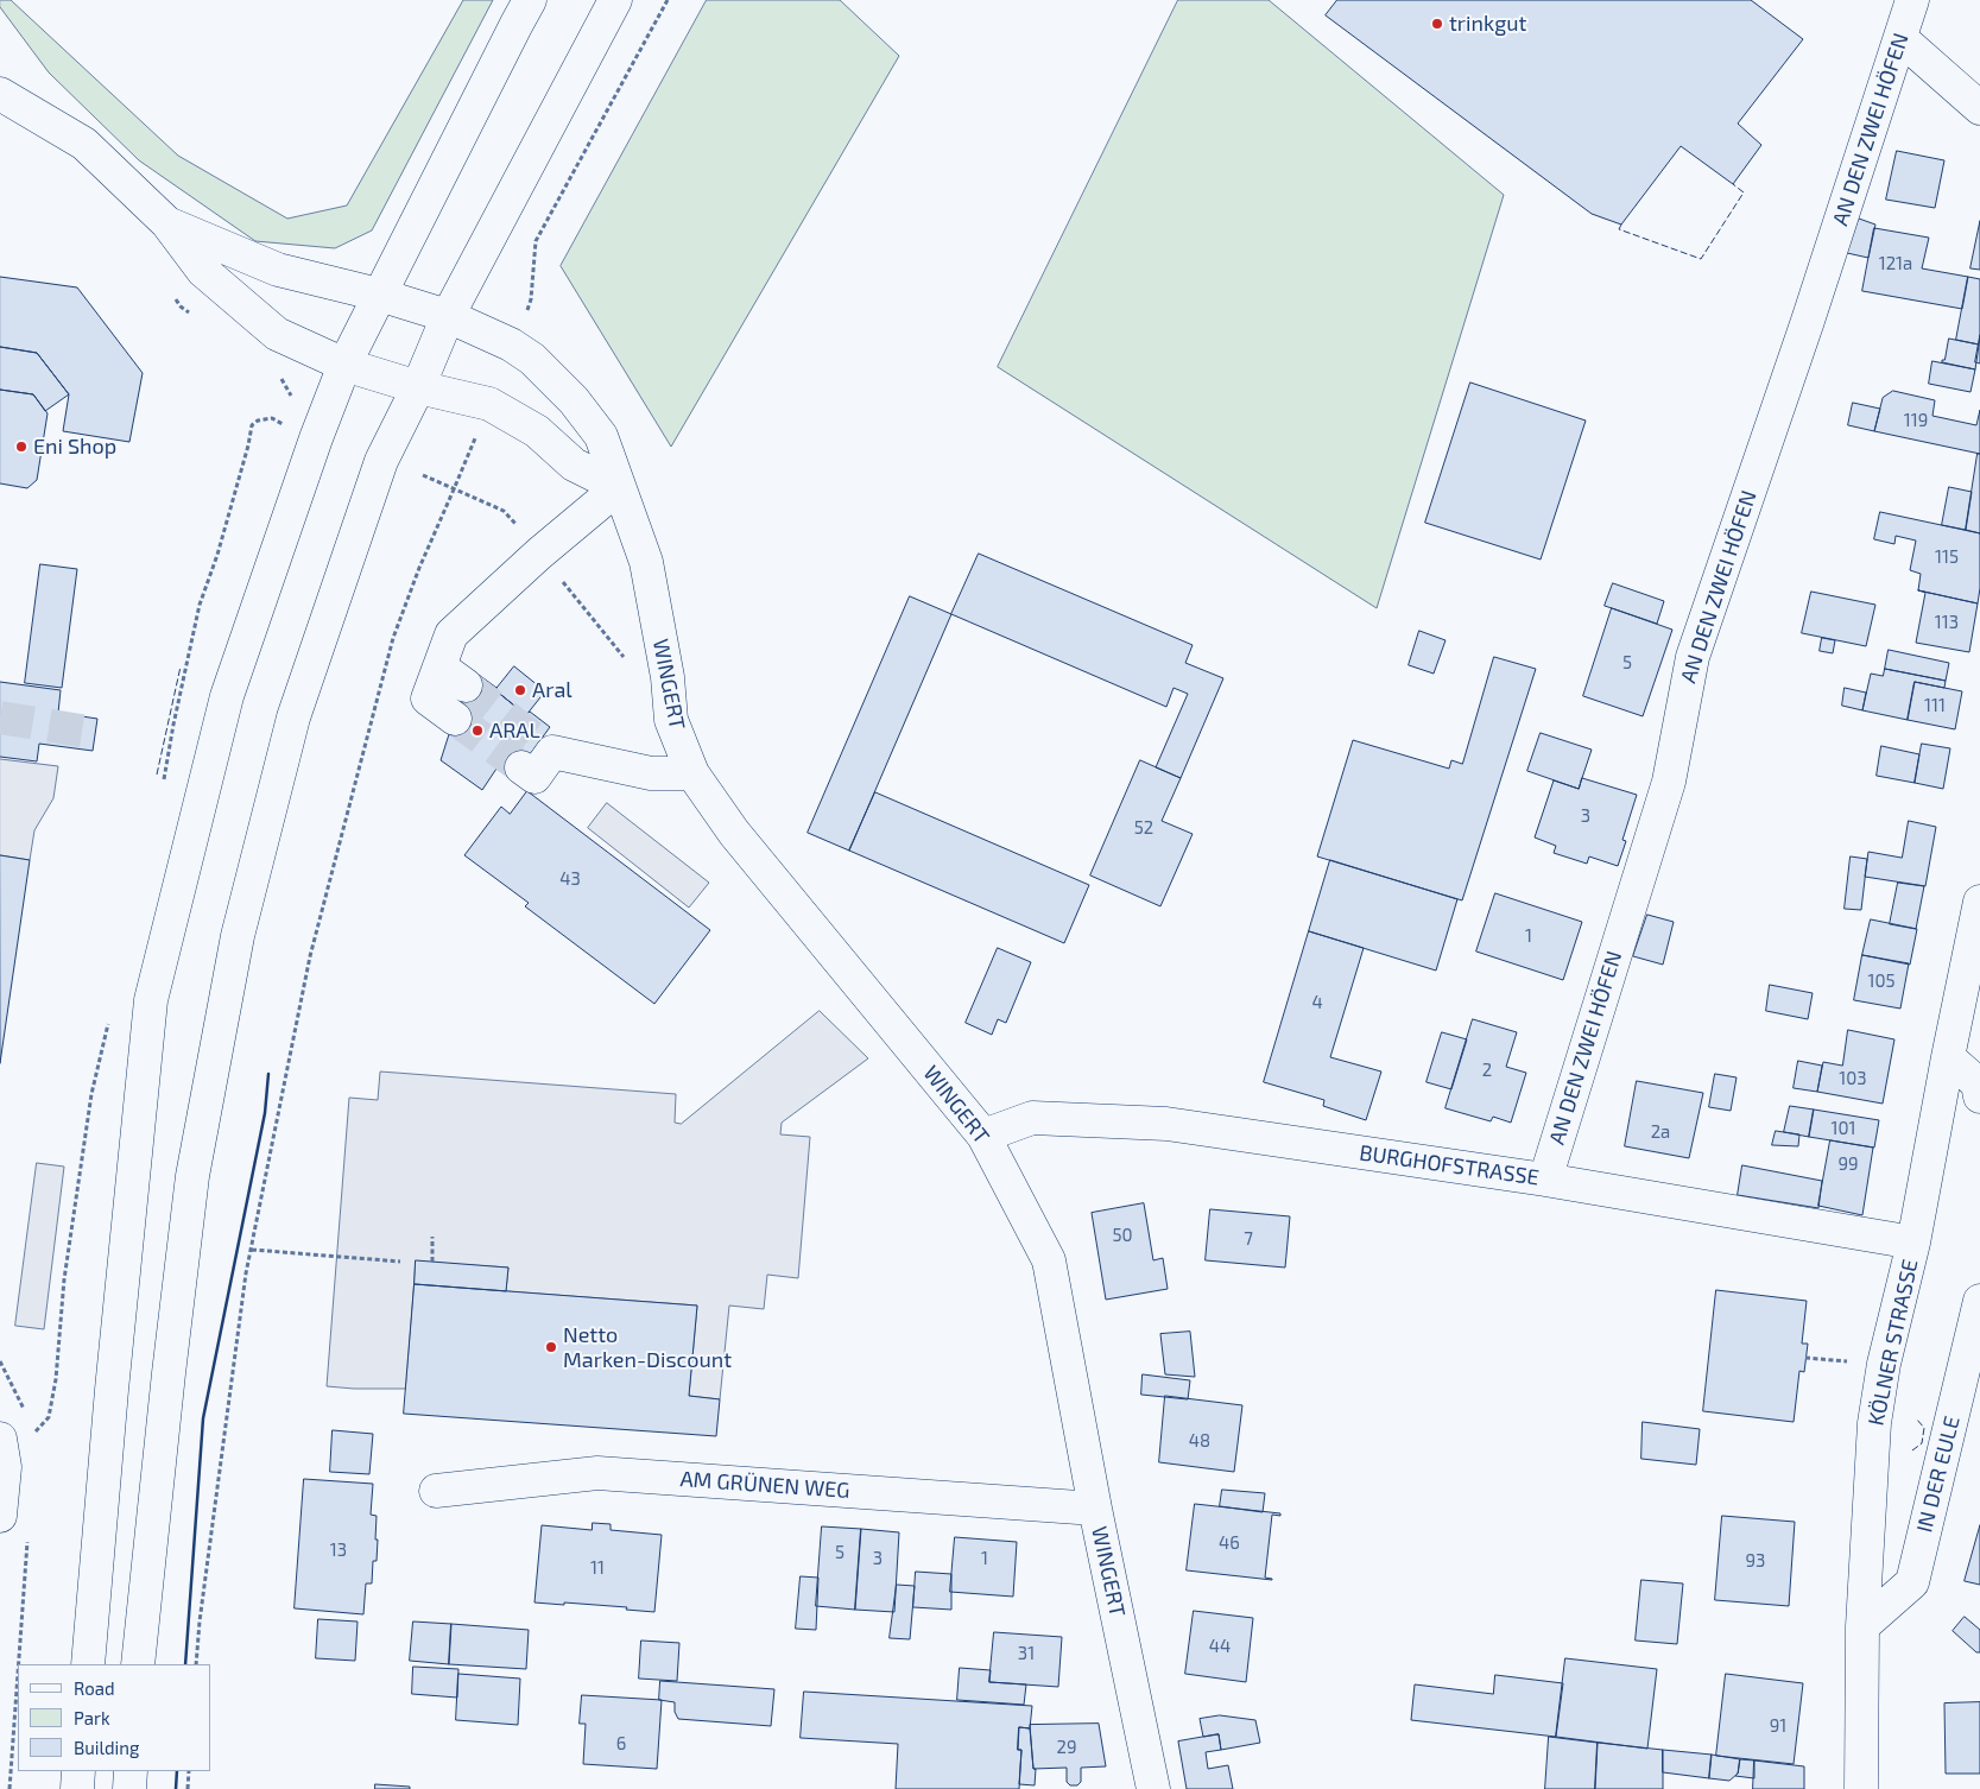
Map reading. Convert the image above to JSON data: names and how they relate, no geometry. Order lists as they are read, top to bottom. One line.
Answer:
{"streets":{"street":["AN DEN ZWEI HÖFEN","WINGERT","BURGHOFSTRASSE","KÖLNER STRASSE","IN DER EULE","AM GRÜNEN WEG"]},"crossings":[["AN DEN ZWEI HÖFEN","BURGHOFSTRASSE"],["WINGERT","BURGHOFSTRASSE"],["WINGERT","AM GRÜNEN WEG"],["BURGHOFSTRASSE","KÖLNER STRASSE"],["KÖLNER STRASSE","IN DER EULE"]],"places":["trinkgut","Eni Shop","Aral","ARAL","Netto Marken-Discount"],"house_numbers":["121a","119","115","113","5","111","3","52","43","1","105","4","2","103","101","2a","99","50","7","48","46","13","5","3","1","93","11","44","31","91","6","29"],"legend":["Road","Park","Building"]}
